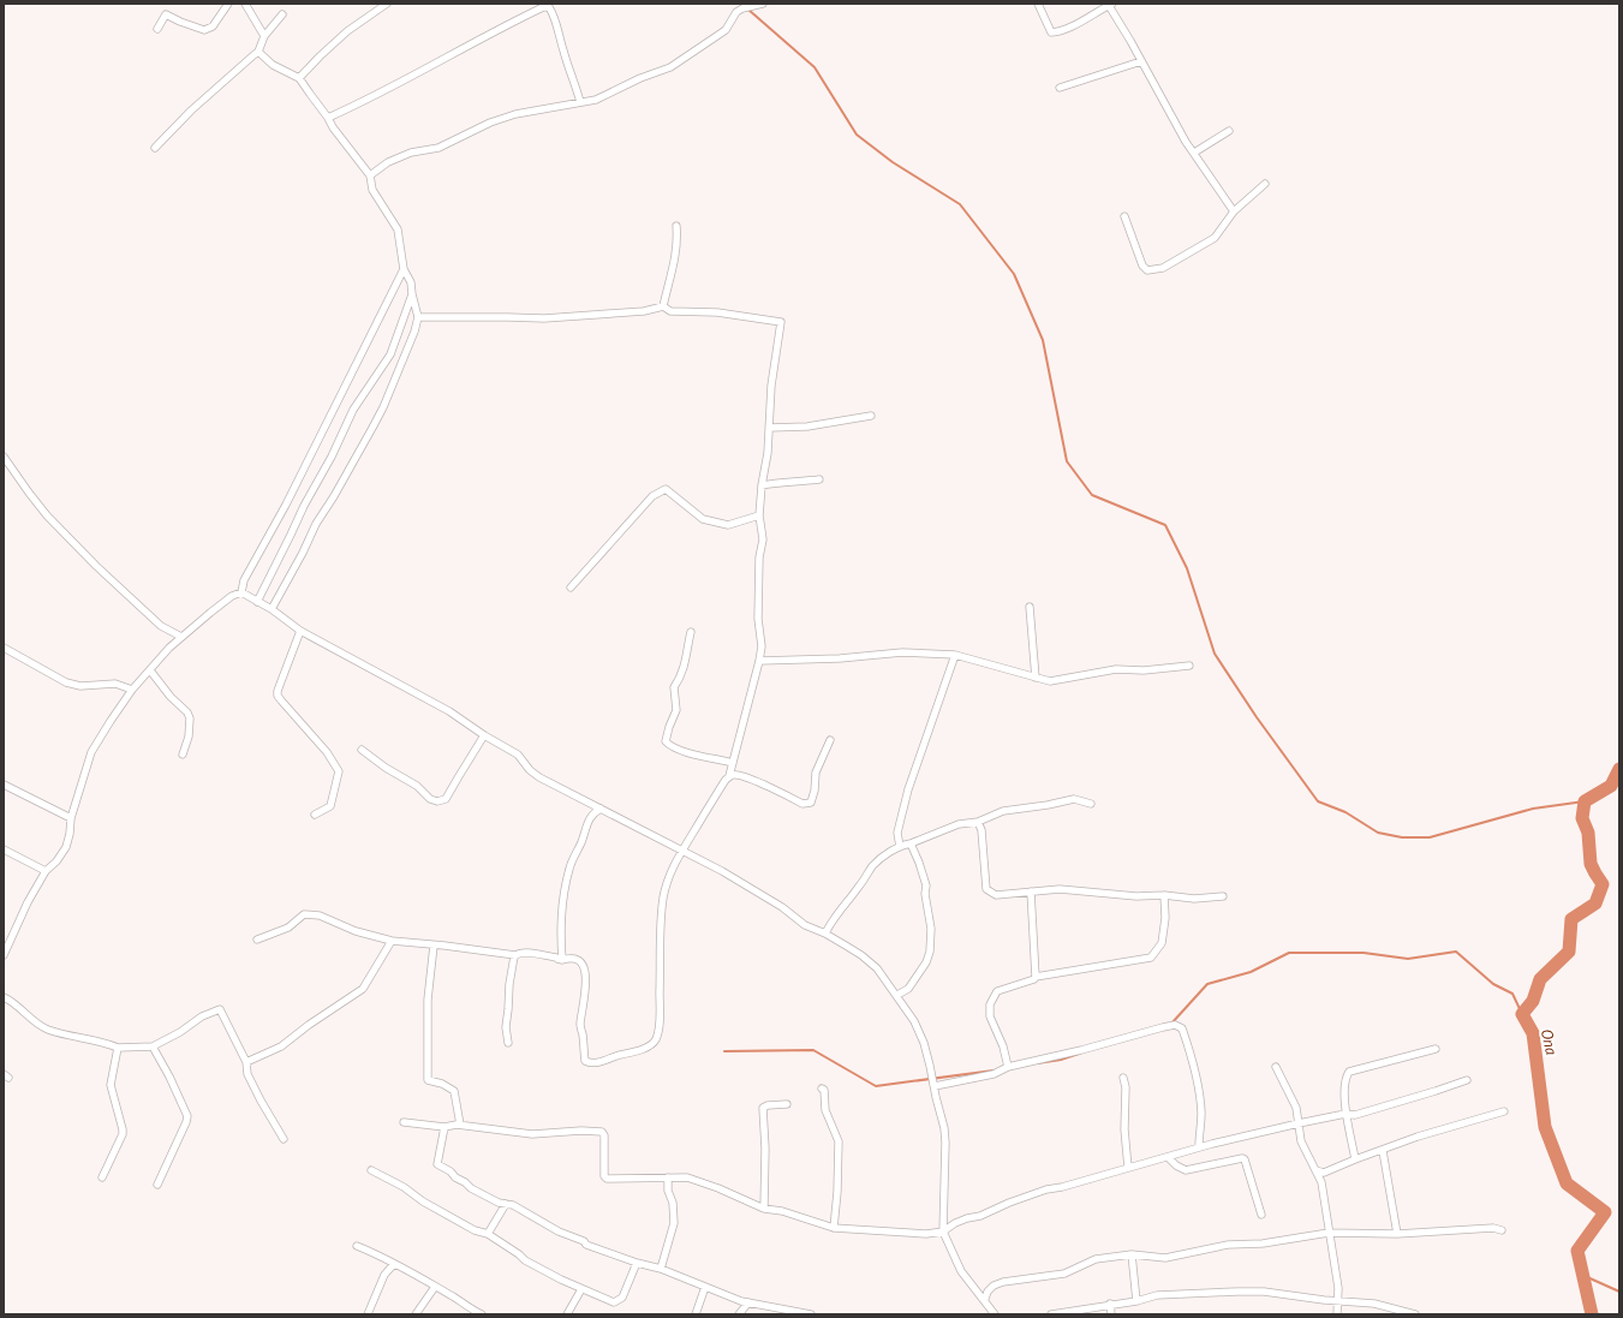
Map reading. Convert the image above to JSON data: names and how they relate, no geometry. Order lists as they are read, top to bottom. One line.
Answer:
{"water":["Ona"]}
